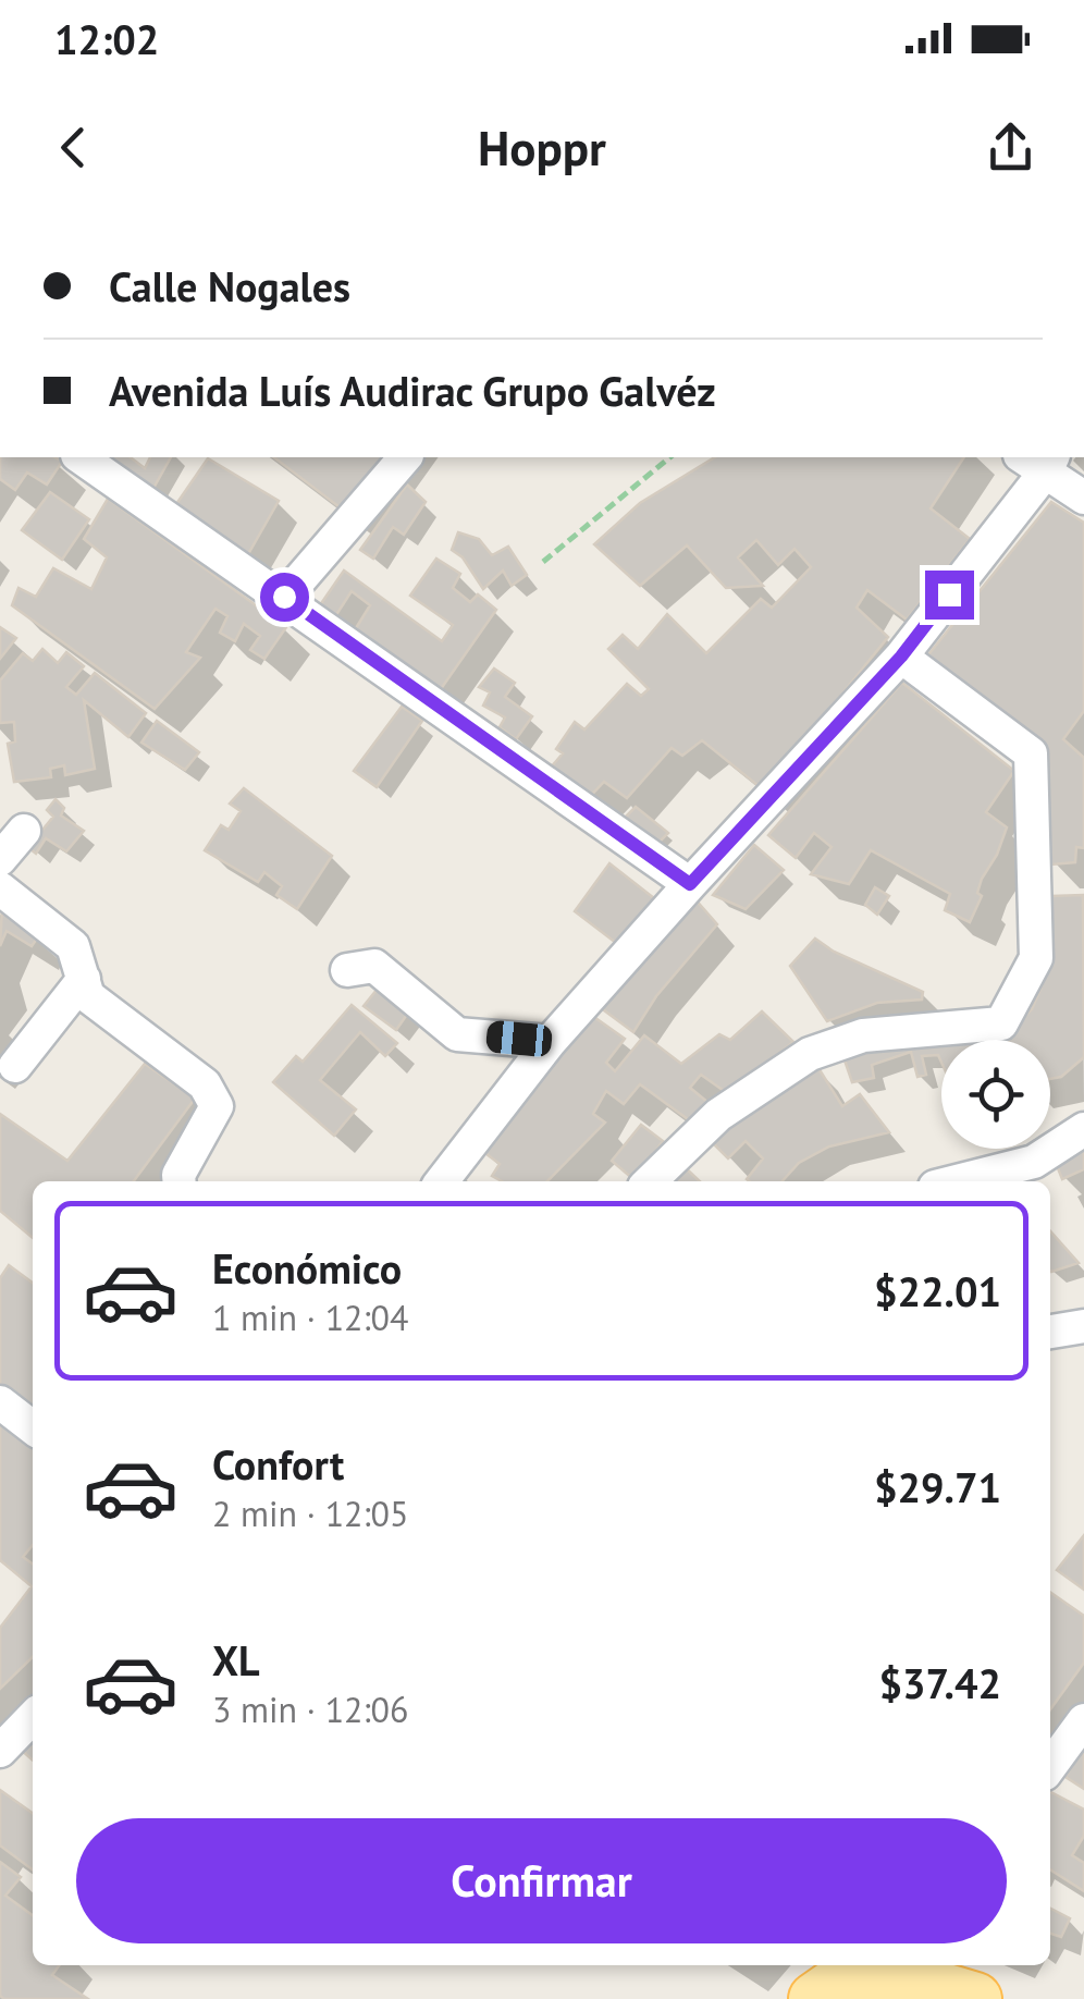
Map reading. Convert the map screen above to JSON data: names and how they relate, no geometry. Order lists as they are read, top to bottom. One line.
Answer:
{"page":{"status":"12:02","header":"Hoppr","banner":["Calle Nogales","Avenida Luís Audirac Grupo Galvéz"],"list":[{"name":"Económico","note":"1 min · 12:04","value":"$22.01"},{"name":"Confort","note":"2 min · 12:05","value":"$29.71"},{"name":"XL","note":"3 min · 12:06","value":"$37.42"}],"buttons":"Confirmar"}}
